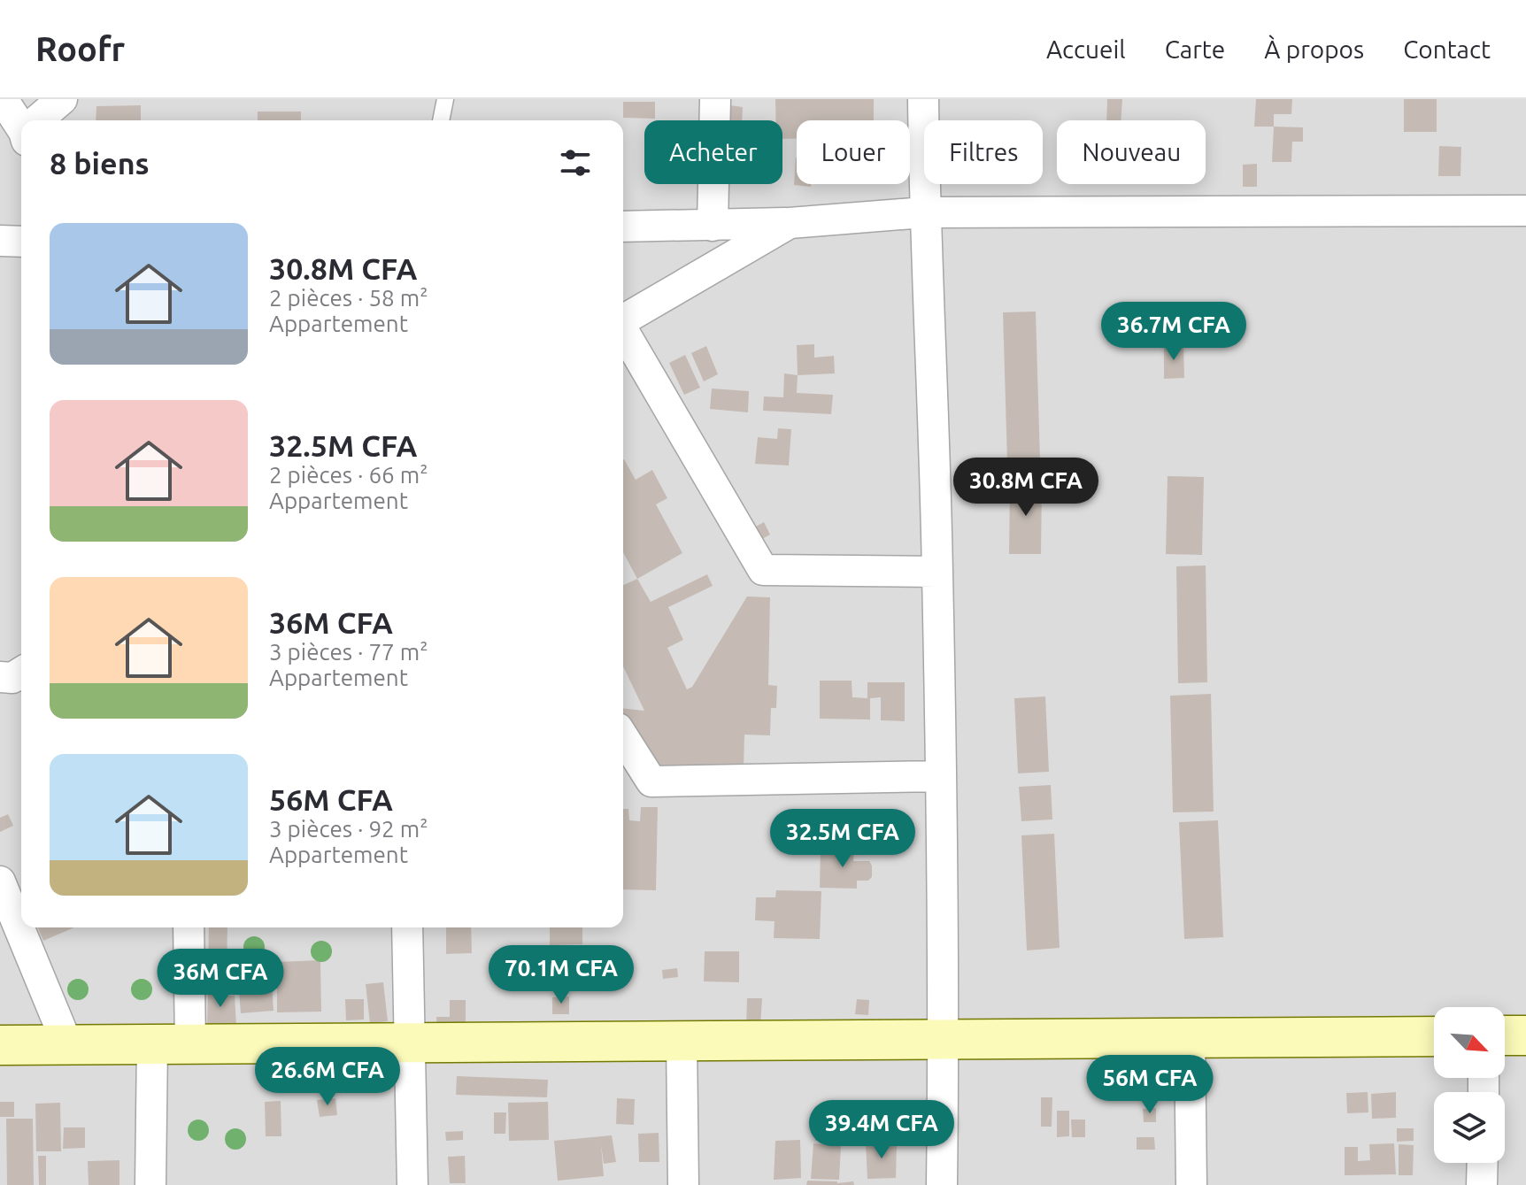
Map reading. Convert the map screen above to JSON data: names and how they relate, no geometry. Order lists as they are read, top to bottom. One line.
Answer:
{"north":"bottom right","page":{"header":"Roofr","nav":["Accueil","Carte","À propos","Contact"],"chip":["Acheter","Louer","Filtres","Nouveau"],"heading":"8 biens","list":[{"name":"30.8M CFA","note":"2 pièces · 58 m² · Appartement"},{"name":"32.5M CFA","note":"2 pièces · 66 m² · Appartement"},{"name":"36M CFA","note":"3 pièces · 77 m² · Appartement"},{"name":"56M CFA","note":"3 pièces · 92 m² · Appartement"}],"price":["36.7M CFA","30.8M CFA","32.5M CFA","70.1M CFA","36M CFA","26.6M CFA","56M CFA","39.4M CFA"]}}
